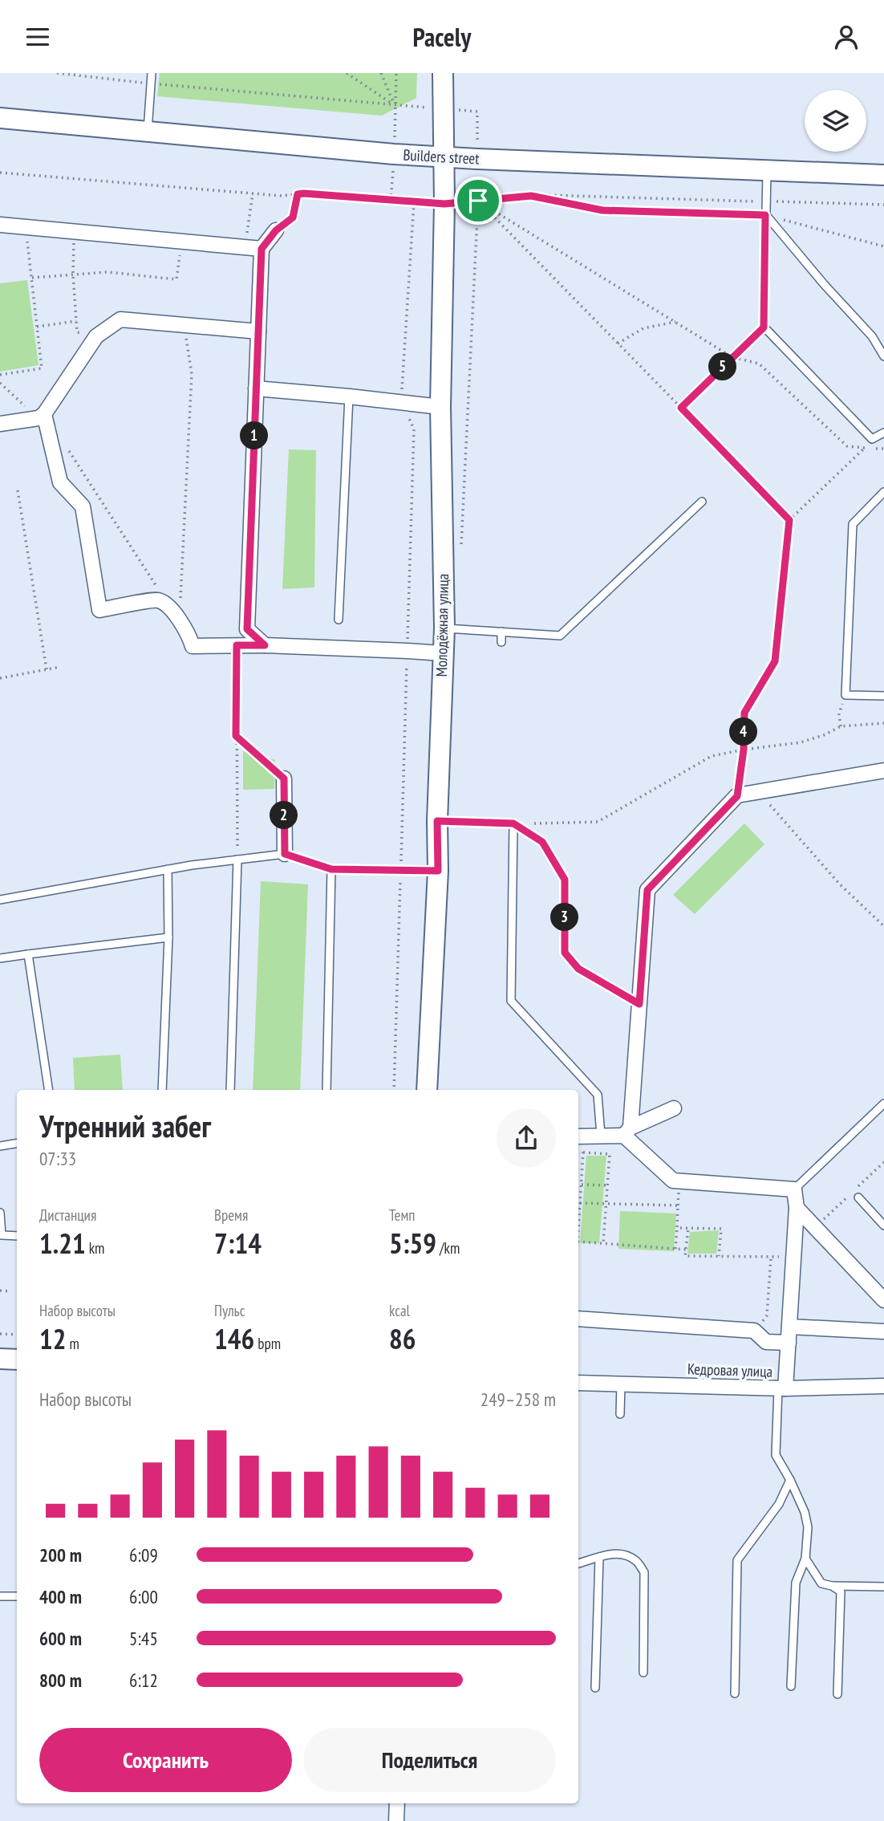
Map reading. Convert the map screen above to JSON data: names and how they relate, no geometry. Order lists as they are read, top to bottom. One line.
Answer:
{"streets":{"main road":["Builders street","Молодёжная улица"],"street":["Кедровая улица"]},"crossings":[["Builders street","Молодёжная улица"]],"page":{"header":"Pacely","pins":["5","1","4","2","3"],"heading":["Утренний забег","07:33"],"stats":[["Дистанция","1.21 km"],["Время","7:14"],["Темп","5:59 /km"],["Набор высоты","12 m"],["Пульс","146 bpm"],["kcal","86"]],"chart":["Набор высоты","249–258 m"],"list":[{"name":"200 m","note":"6:09"},{"name":"400 m","note":"6:00"},{"name":"600 m","note":"5:45"},{"name":"800 m","note":"6:12"}],"buttons":["Сохранить","Поделиться"]}}
